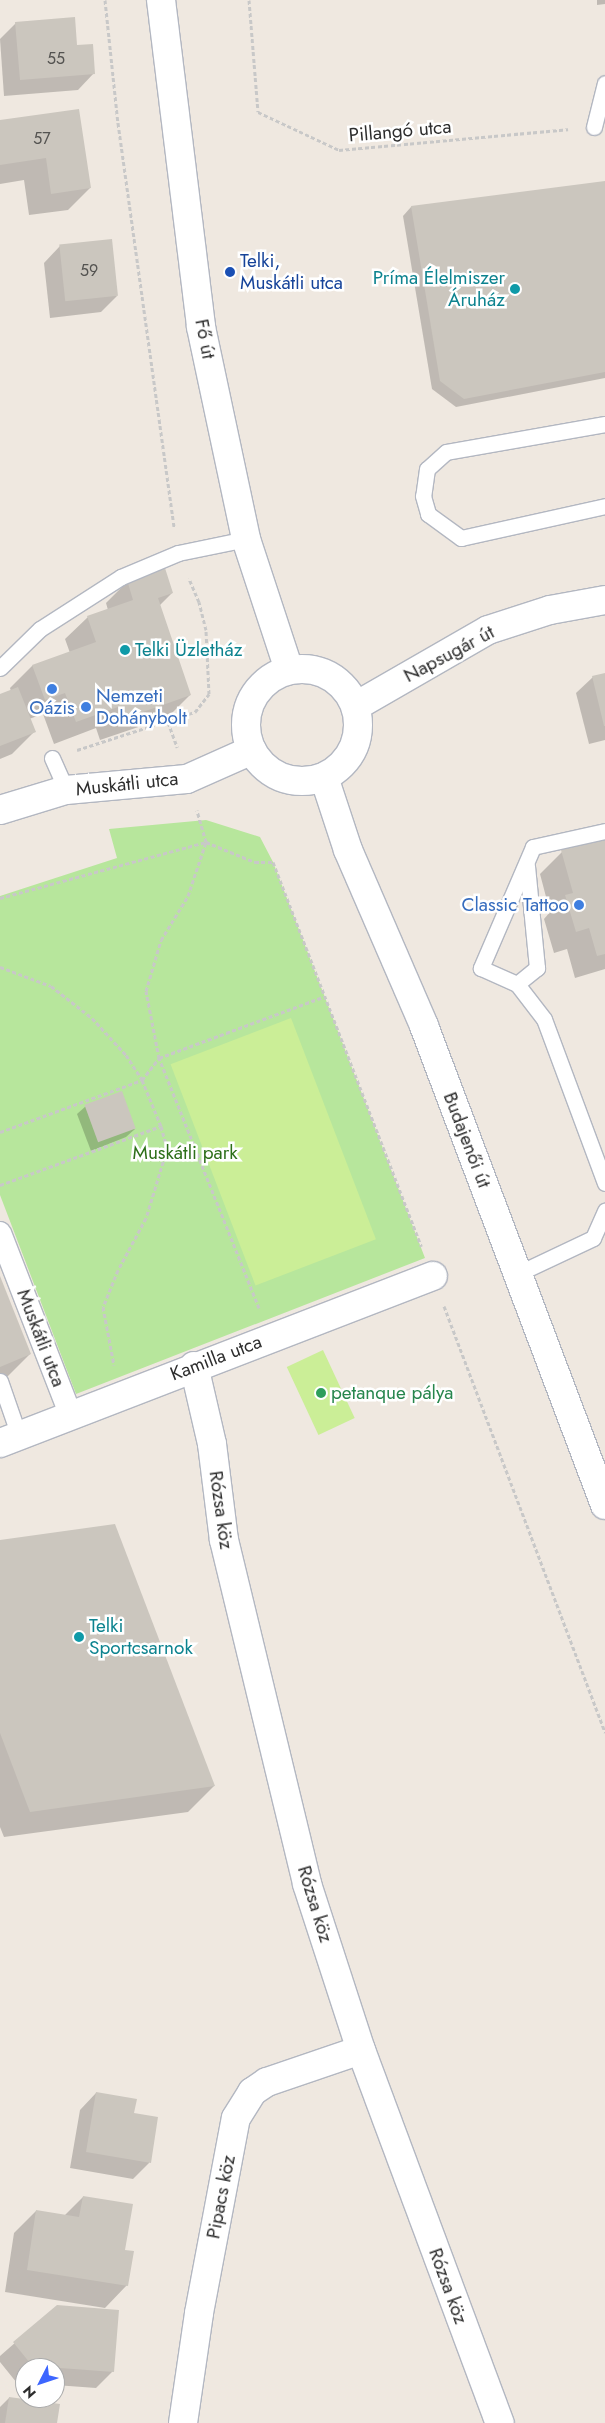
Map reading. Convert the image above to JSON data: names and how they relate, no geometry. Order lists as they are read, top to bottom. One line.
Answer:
{"streets":{"street":["Fő út","Napsugár út","Muskátli utca","Budajenői út","Kamilla utca","Rózsa köz","Pipacs köz"],"path":["Pillangó utca"]},"crossings":[["Fő út","Napsugár út"],["Fő út","Muskátli utca"],["Fő út","Budajenői út"],["Napsugár út","Muskátli utca"],["Napsugár út","Budajenői út"],["Muskátli utca","Budajenői út"],["Muskátli utca","Kamilla utca"],["Kamilla utca","Rózsa köz"],["Rózsa köz","Pipacs köz"]],"parks":["Muskátli park"],"places":["Telki, Muskátli utca","Príma Élelmiszer Áruház","Telki Üzletház","Oázis","Nemzeti Dohánybolt","Classic Tattoo","petanque pálya","Telki Sportcsarnok"],"house_numbers":["55","57","59"],"north":"bottom left"}
